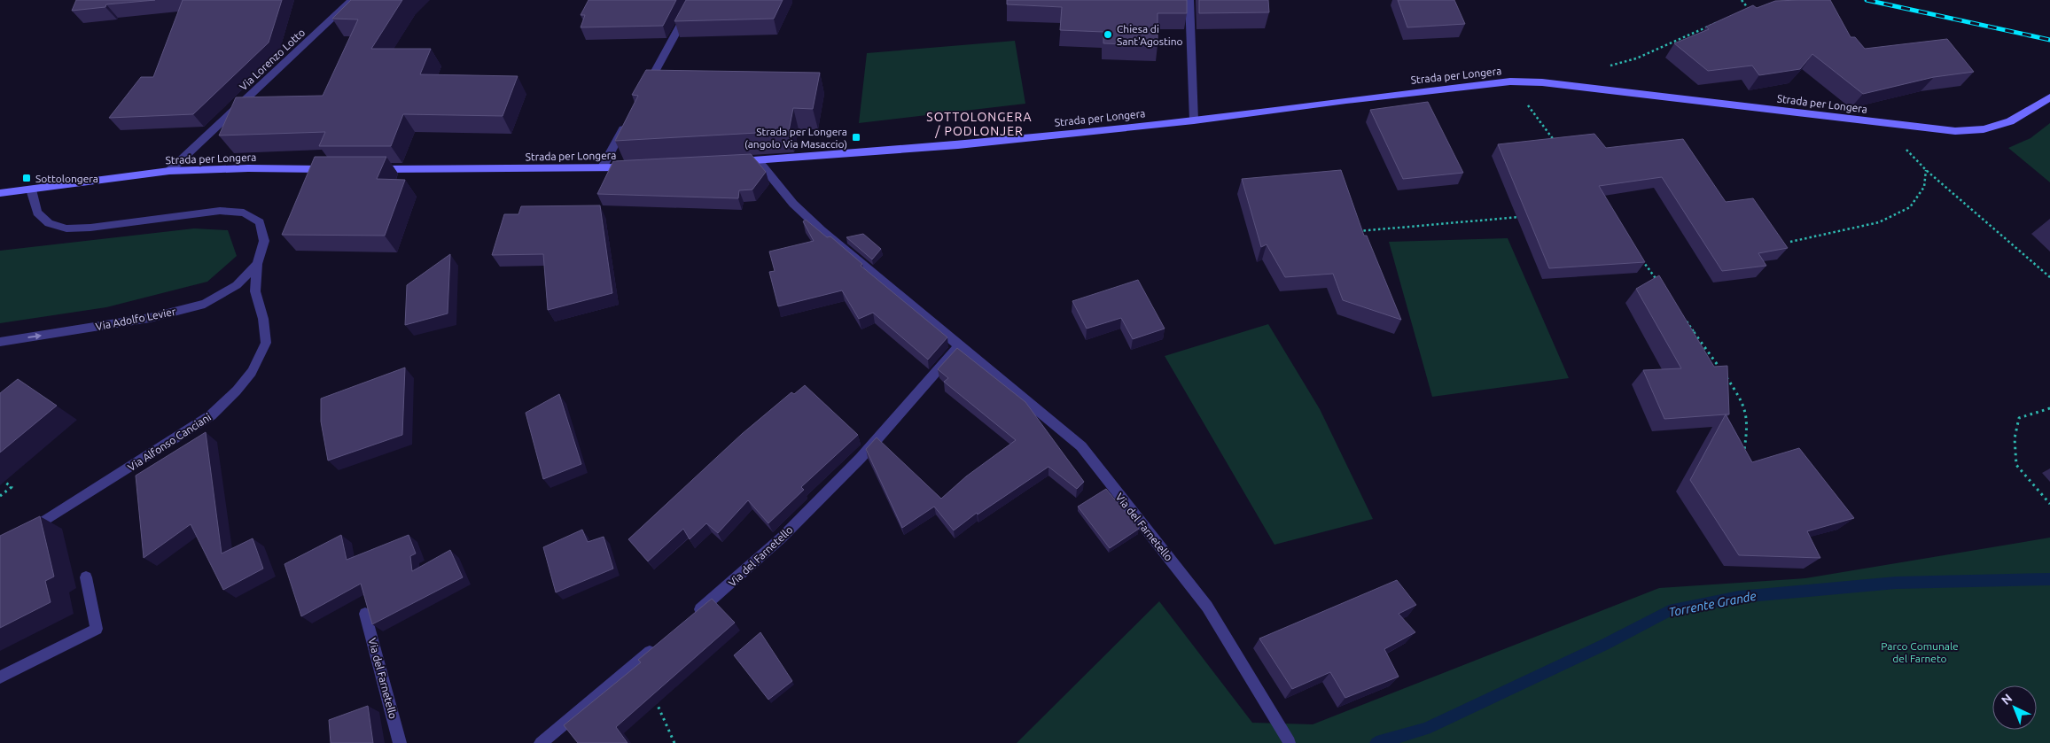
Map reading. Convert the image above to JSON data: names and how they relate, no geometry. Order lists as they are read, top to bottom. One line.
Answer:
{"streets":{"street":["Via Lorenzo Lotto","Strada per Longera","Via Adolfo Levier","Via Alfonso Canciani","Via del Farnetello"]},"crossings":[["Via Lorenzo Lotto","Strada per Longera"],["Strada per Longera","Via Alfonso Canciani"],["Strada per Longera","Via del Farnetello"],["Via Adolfo Levier","Via Alfonso Canciani"]],"one_way":["Via Adolfo Levier"],"districts":["SOTTOLONGERA / PODLONJER"],"water":["Torrente Grande"],"parks":["Parco Comunale del Farneto"],"places":{"other":["Chiesa di Sant'Agostino"],"transit":["Strada per Longera (angolo Via Masaccio)","Sottolongera"]},"north":"top left"}
